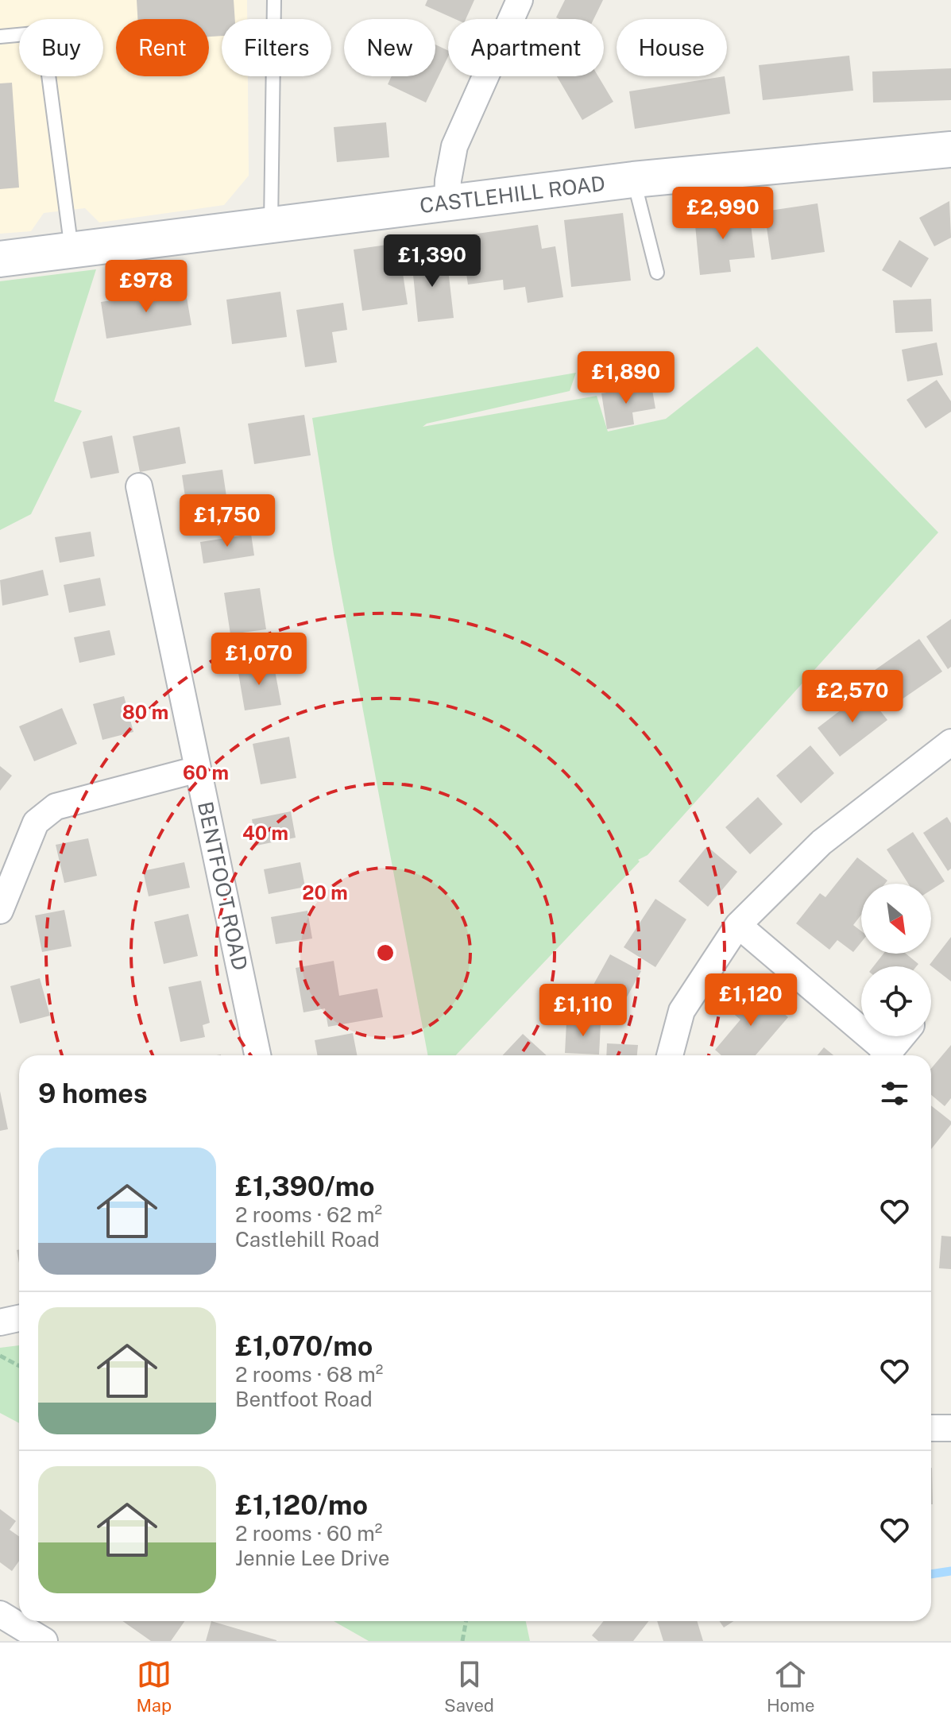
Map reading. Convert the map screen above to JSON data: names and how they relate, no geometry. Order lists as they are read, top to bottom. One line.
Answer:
{"streets":{"main road":["CASTLEHILL ROAD"],"street":["BENTFOOT ROAD"]},"north":"bottom right","page":{"chip":["Buy","Rent","Filters","New","Apartment","House"],"price":["£2,990","£1,390","£978","£1,890","£1,750","£1,070","£2,570","£1,120","£1,110"],"heading":"9 homes","list":[{"name":"£1,390/mo","note":"2 rooms · 62 m² · Castlehill Road"},{"name":"£1,070/mo","note":"2 rooms · 68 m² · Bentfoot Road"},{"name":"£1,120/mo","note":"2 rooms · 60 m² · Jennie Lee Drive"}],"tabs":["Map","Saved","Home"]},"rings":["80 m","60 m","40 m","20 m"]}
